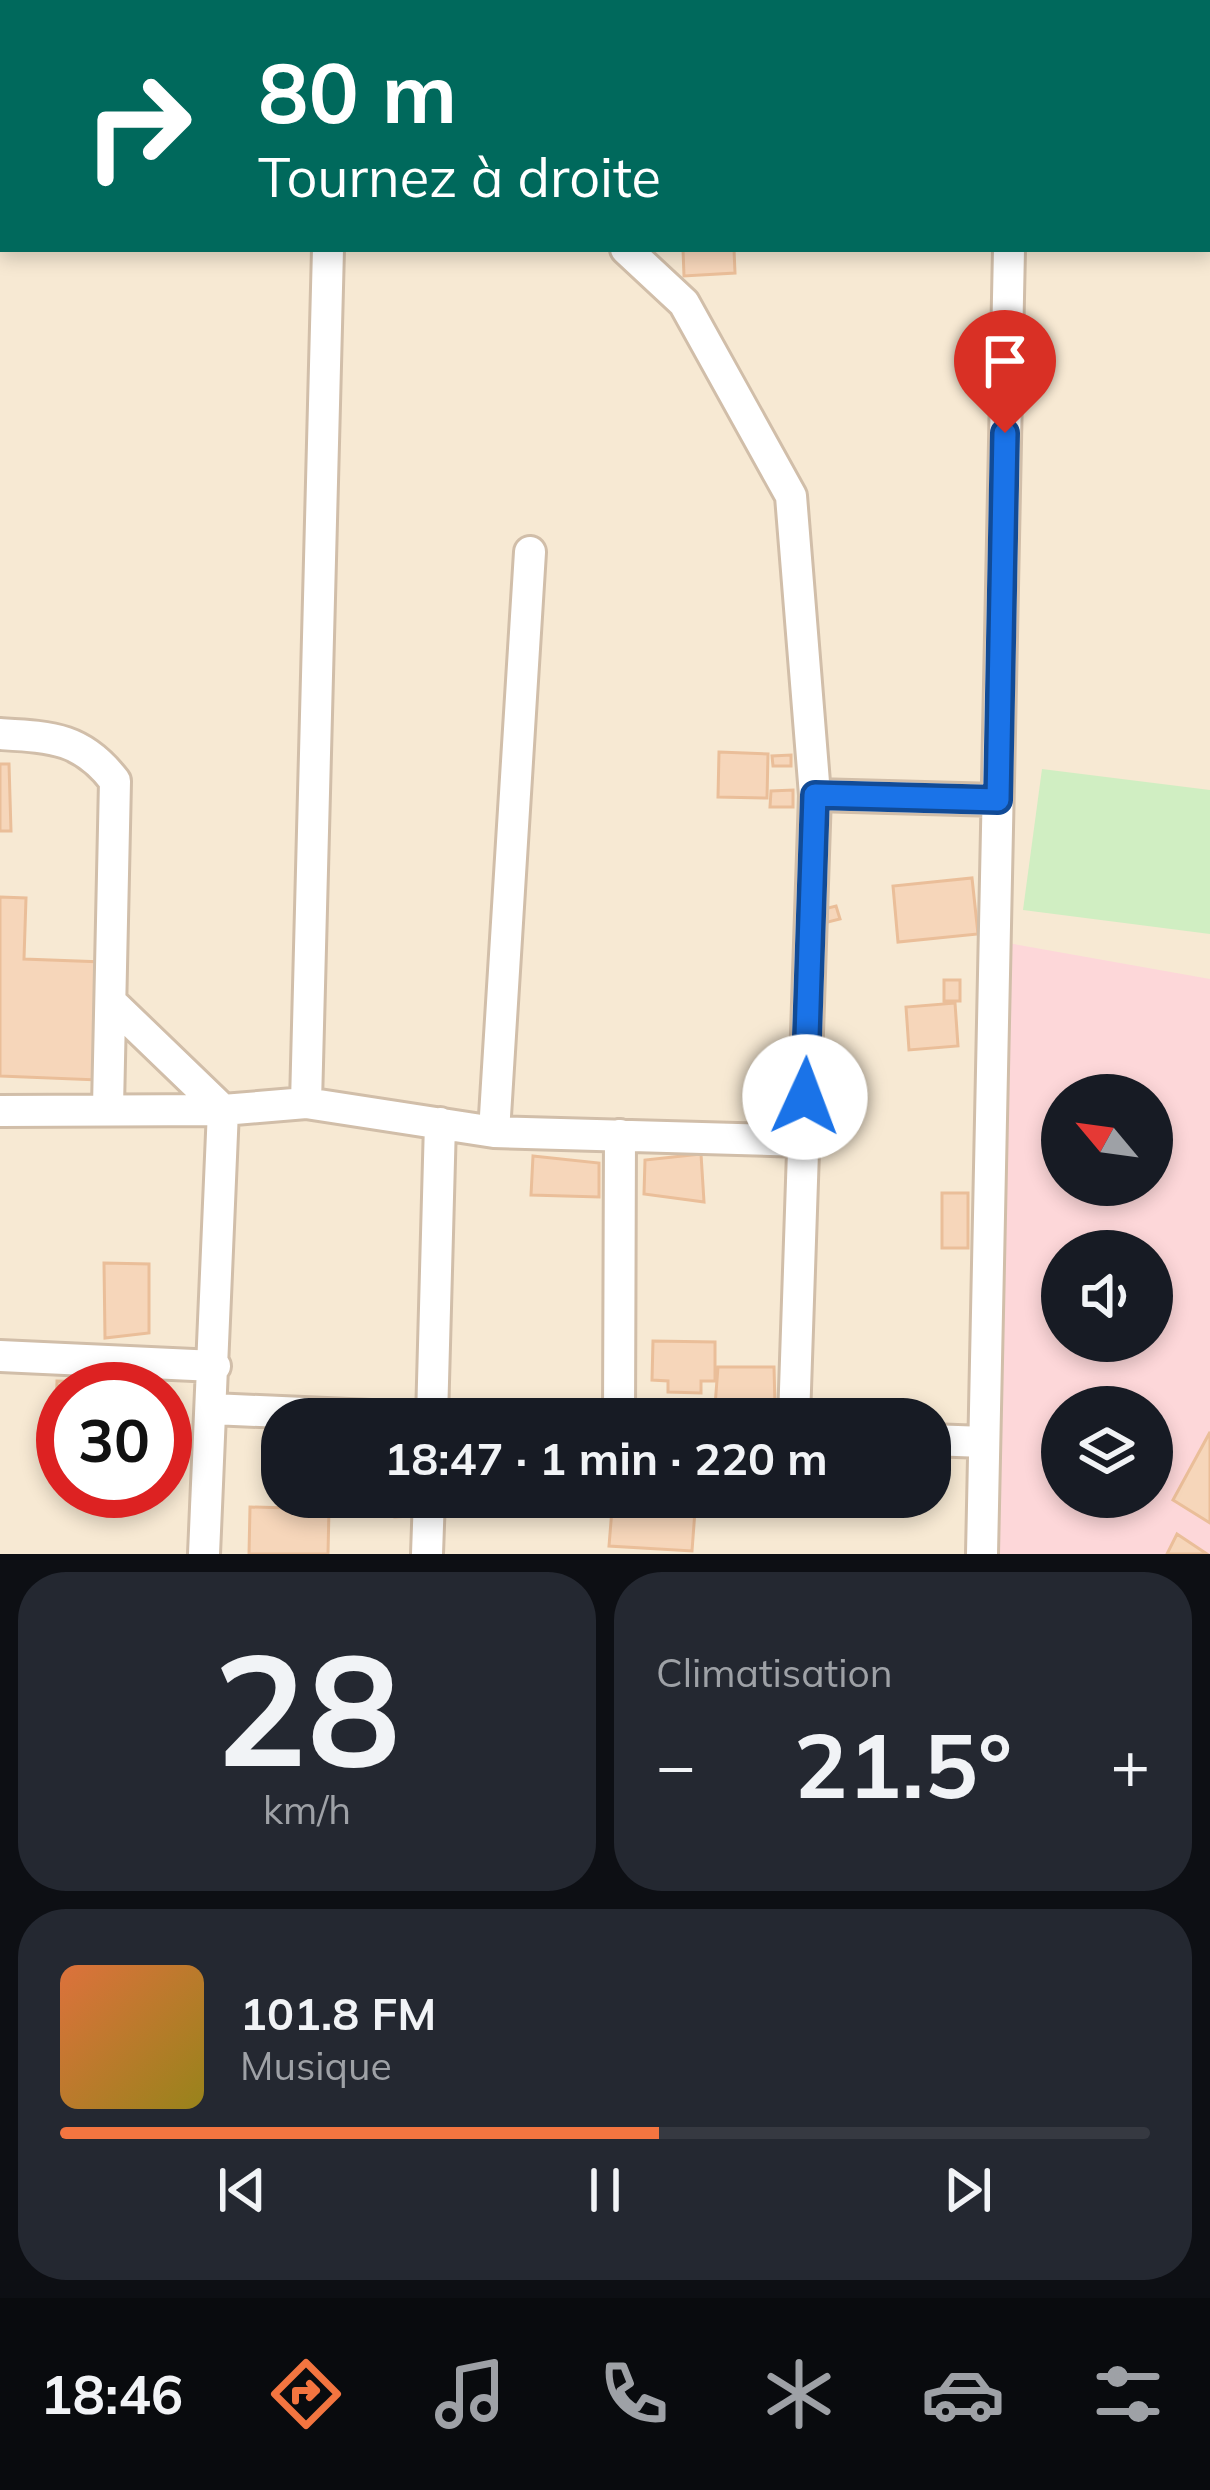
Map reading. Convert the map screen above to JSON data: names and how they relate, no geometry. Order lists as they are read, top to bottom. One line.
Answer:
{"north":"top left","page":{"turn":["80 m","Tournez à droite"],"limit":"30","trip":"18:47 · 1 min · 220 m","tile":[["28","km/h"],"Climatisation"],"heat":["−","21.5°","+"],"song":["101.8 FM","Musique"],"tabs":"18:46"}}
